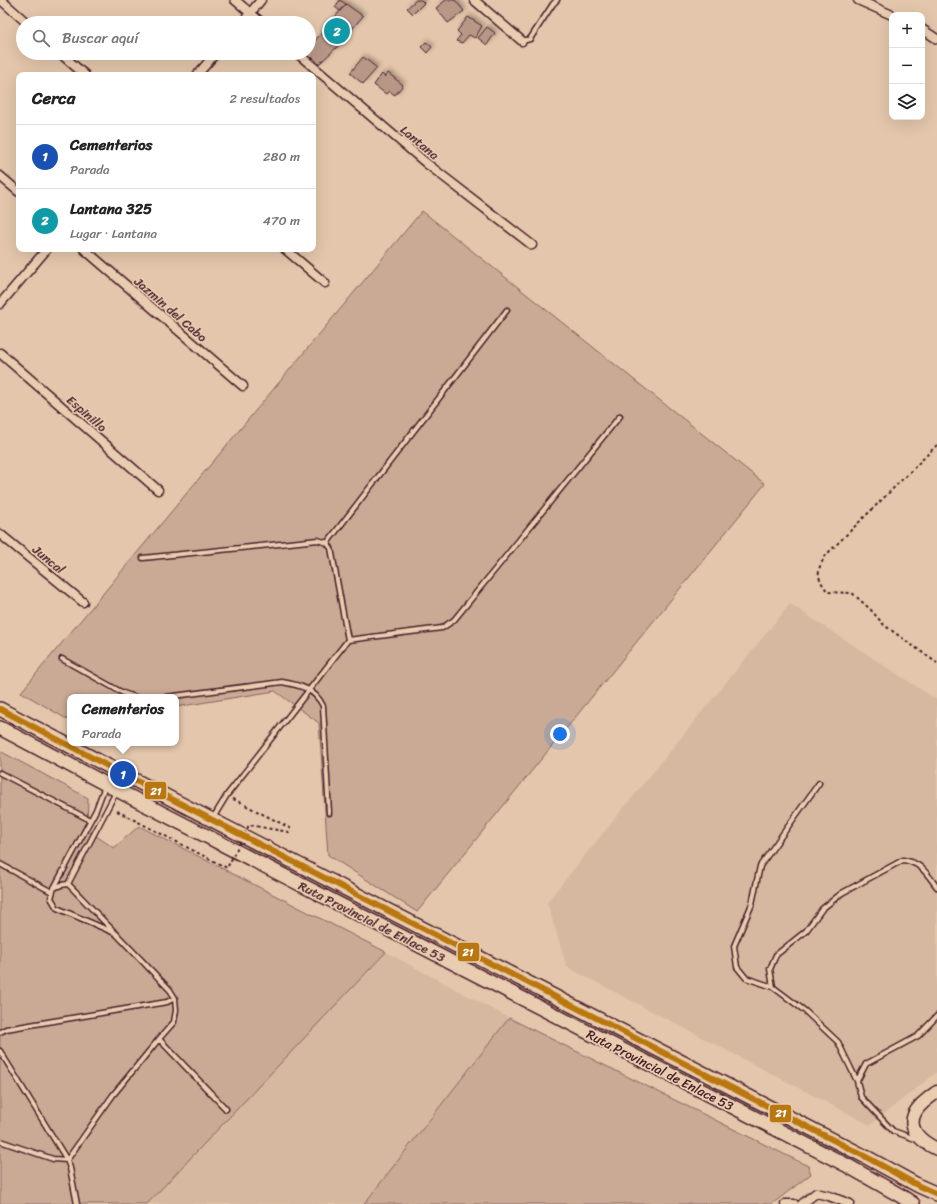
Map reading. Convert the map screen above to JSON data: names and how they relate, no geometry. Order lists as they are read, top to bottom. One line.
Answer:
{"streets":{"main road":["Ruta Provincial de Enlace 53"],"street":["Lantana","Jazmin del Cabo","Espinillo","Juncal"]},"lines":["transit line 21"],"page":{"map_buttons":["+","−"],"pins":["2","1"],"search":"Buscar aquí","heading":["Cerca","2 resultados"],"list":[{"mark":"1","name":"Cementerios","note":"Parada","value":"280 m"},{"mark":"2","name":"Lantana 325","note":"Lugar · Lantana","value":"470 m"}],"popup":["Cementerios","Parada"]}}
